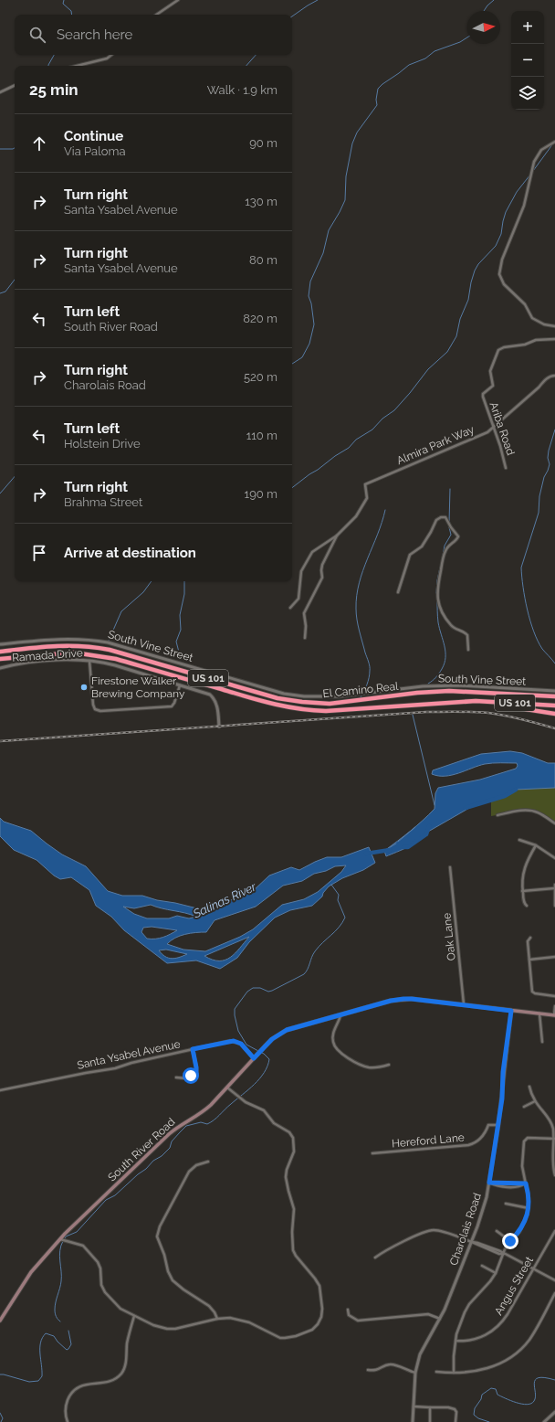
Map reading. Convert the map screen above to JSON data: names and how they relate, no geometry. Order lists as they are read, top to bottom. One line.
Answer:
{"streets":{"highway":["US 101","El Camino Real"],"main road":["South River Road"],"street":["Ariba Road","Almira Park Way","South Vine Street","Ramada Drive","Oak Lane","Santa Ysabel Avenue","Hereford Lane","Charolais Road","Angus Street"]},"crossings":[["Ariba Road","Almira Park Way"],["Oak Lane","South River Road"],["Santa Ysabel Avenue","South River Road"],["Hereford Lane","Charolais Road"],["South River Road","Charolais Road"]],"water":["Salinas River"],"places":["Firestone Walker Brewing Company"],"north":"right","page":{"map_buttons":["+","−"],"search":"Search here","heading":["25 min","Walk · 1.9 km"],"list":[["Continue","Via Paloma","90 m"],["Turn right","Santa Ysabel Avenue","130 m"],["Turn right","Santa Ysabel Avenue","80 m"],["Turn left","South River Road","820 m"],["Turn right","Charolais Road","520 m"],["Turn left","Holstein Drive","110 m"],["Turn right","Brahma Street","190 m"],"Arrive at destination"]}}
